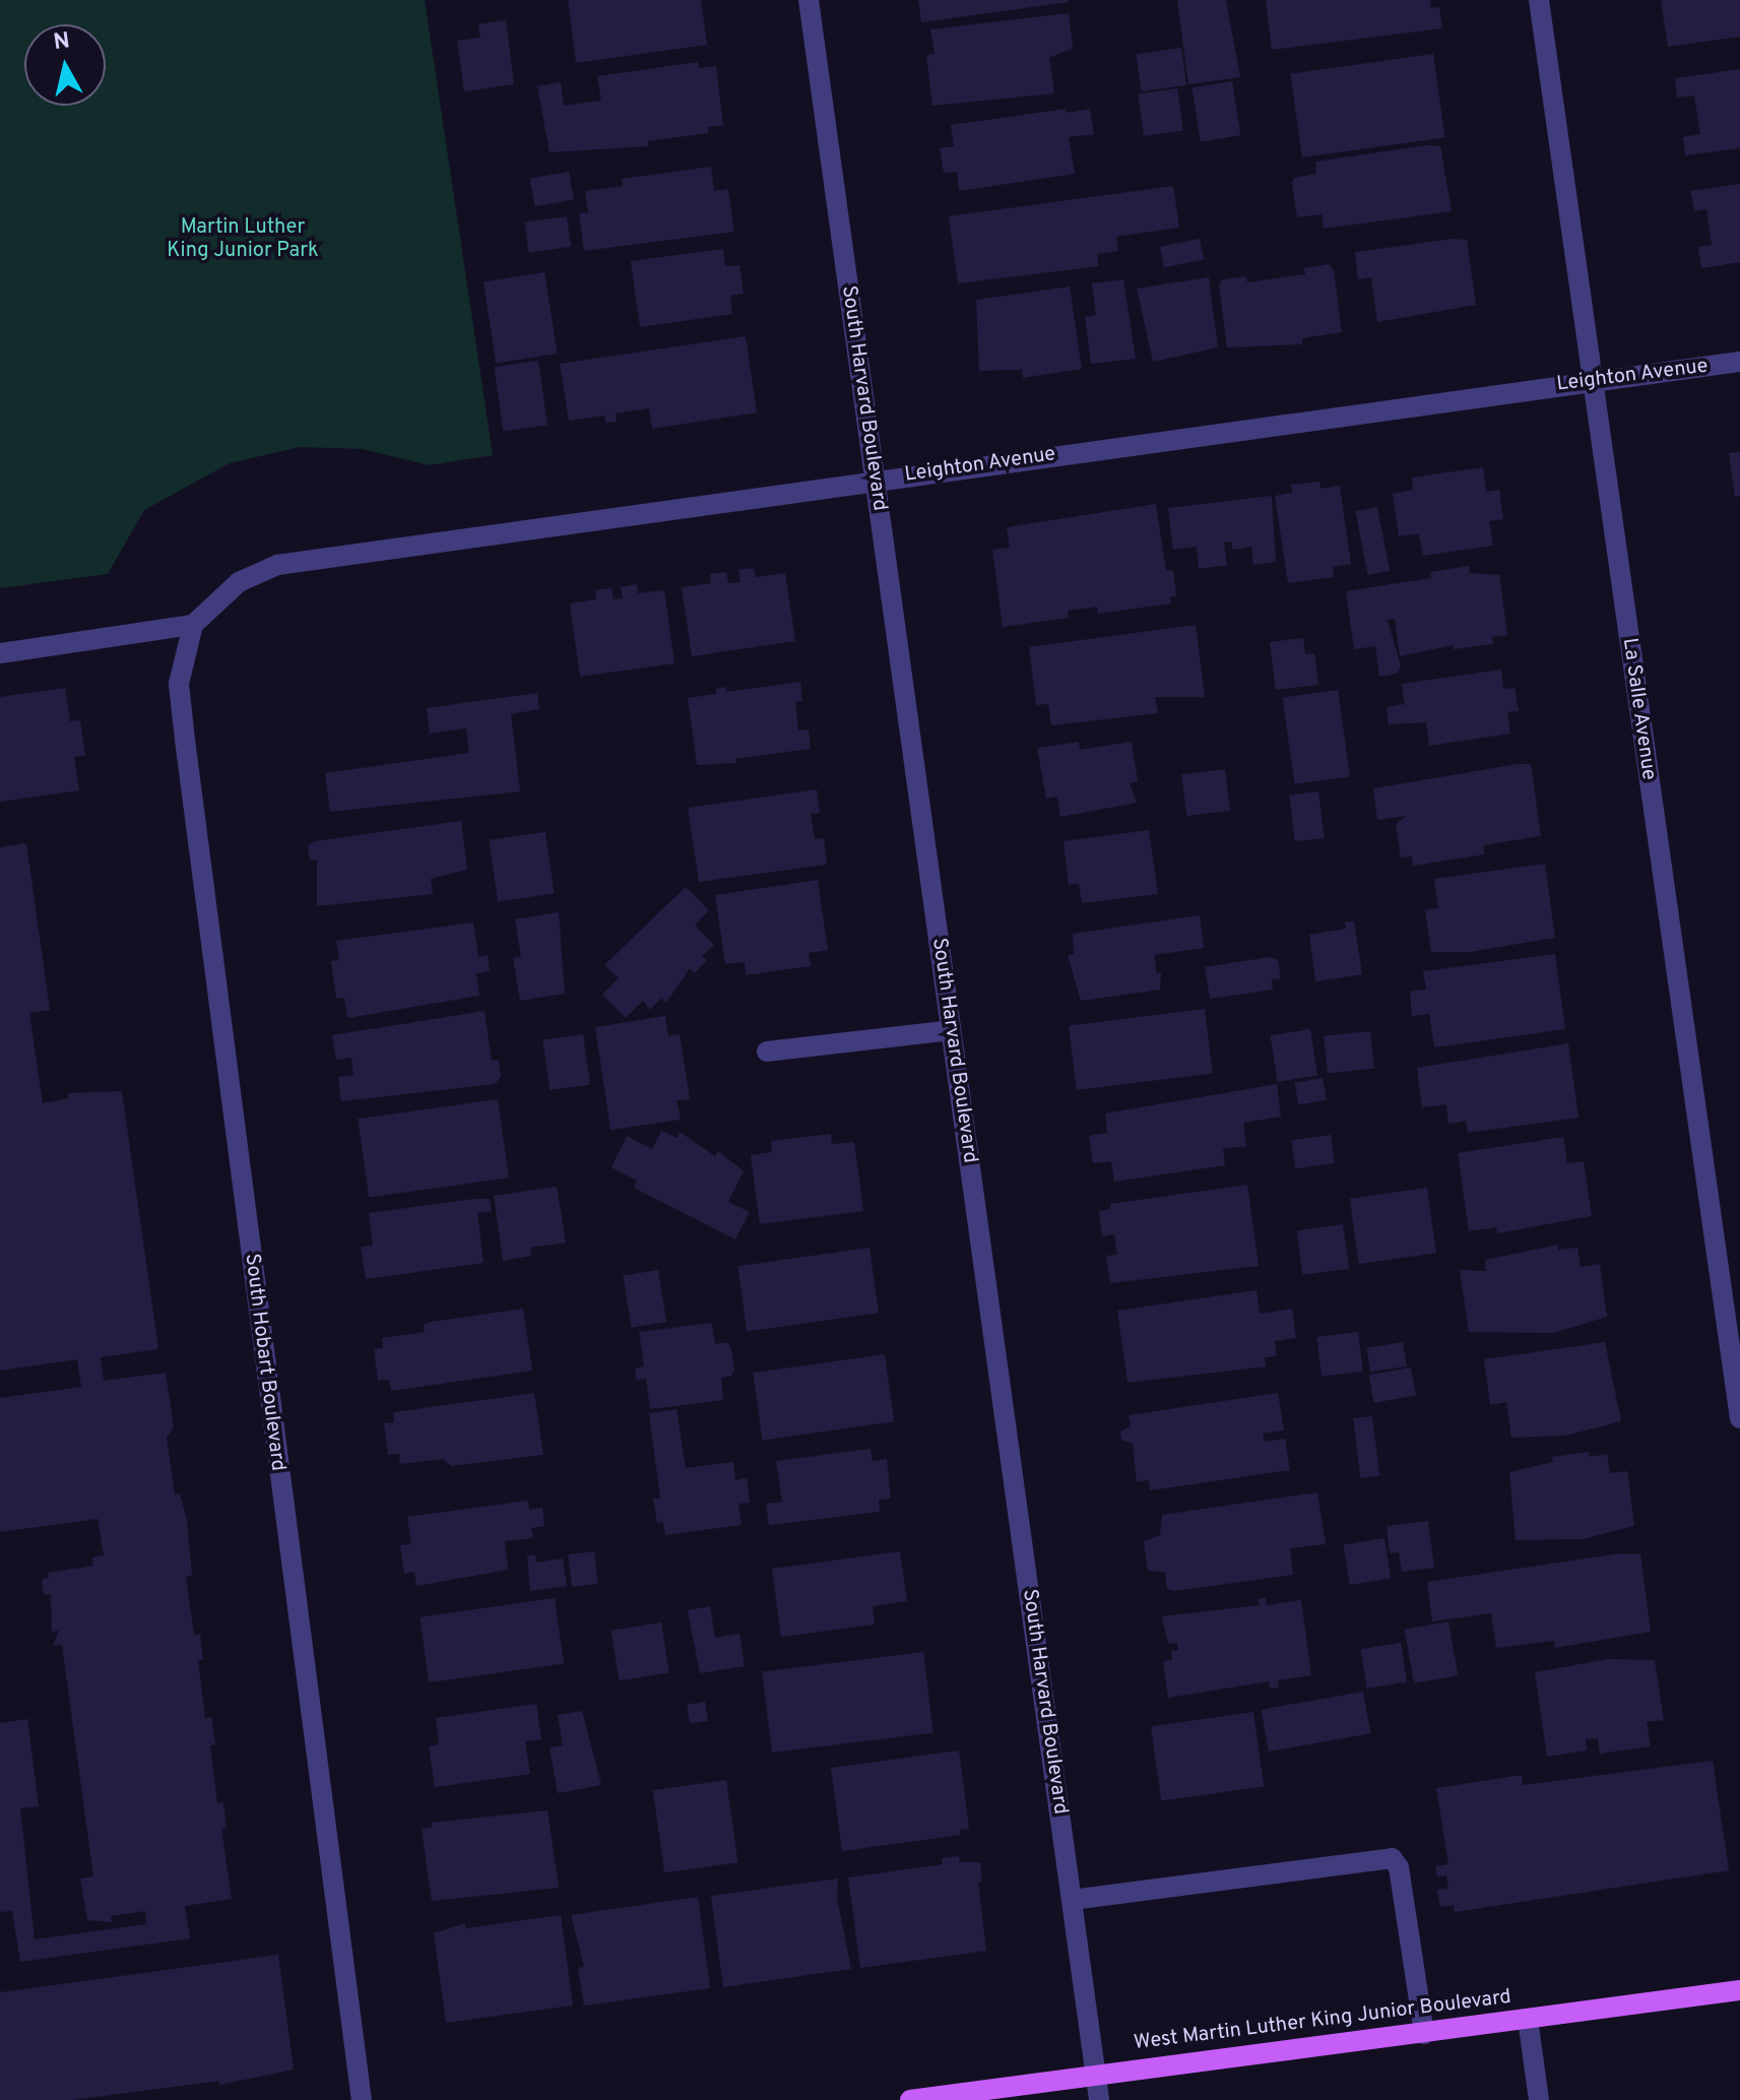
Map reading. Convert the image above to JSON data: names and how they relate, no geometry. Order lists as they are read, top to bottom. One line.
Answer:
{"streets":{"main road":["West Martin Luther King Junior Boulevard"],"street":["Leighton Avenue","South Harvard Boulevard","La Salle Avenue","South Hobart Boulevard"]},"crossings":[["Leighton Avenue","South Harvard Boulevard"],["Leighton Avenue","La Salle Avenue"],["Leighton Avenue","South Hobart Boulevard"],["South Harvard Boulevard","West Martin Luther King Junior Boulevard"]],"parks":["Martin Luther King Junior Park"],"north":"top"}
